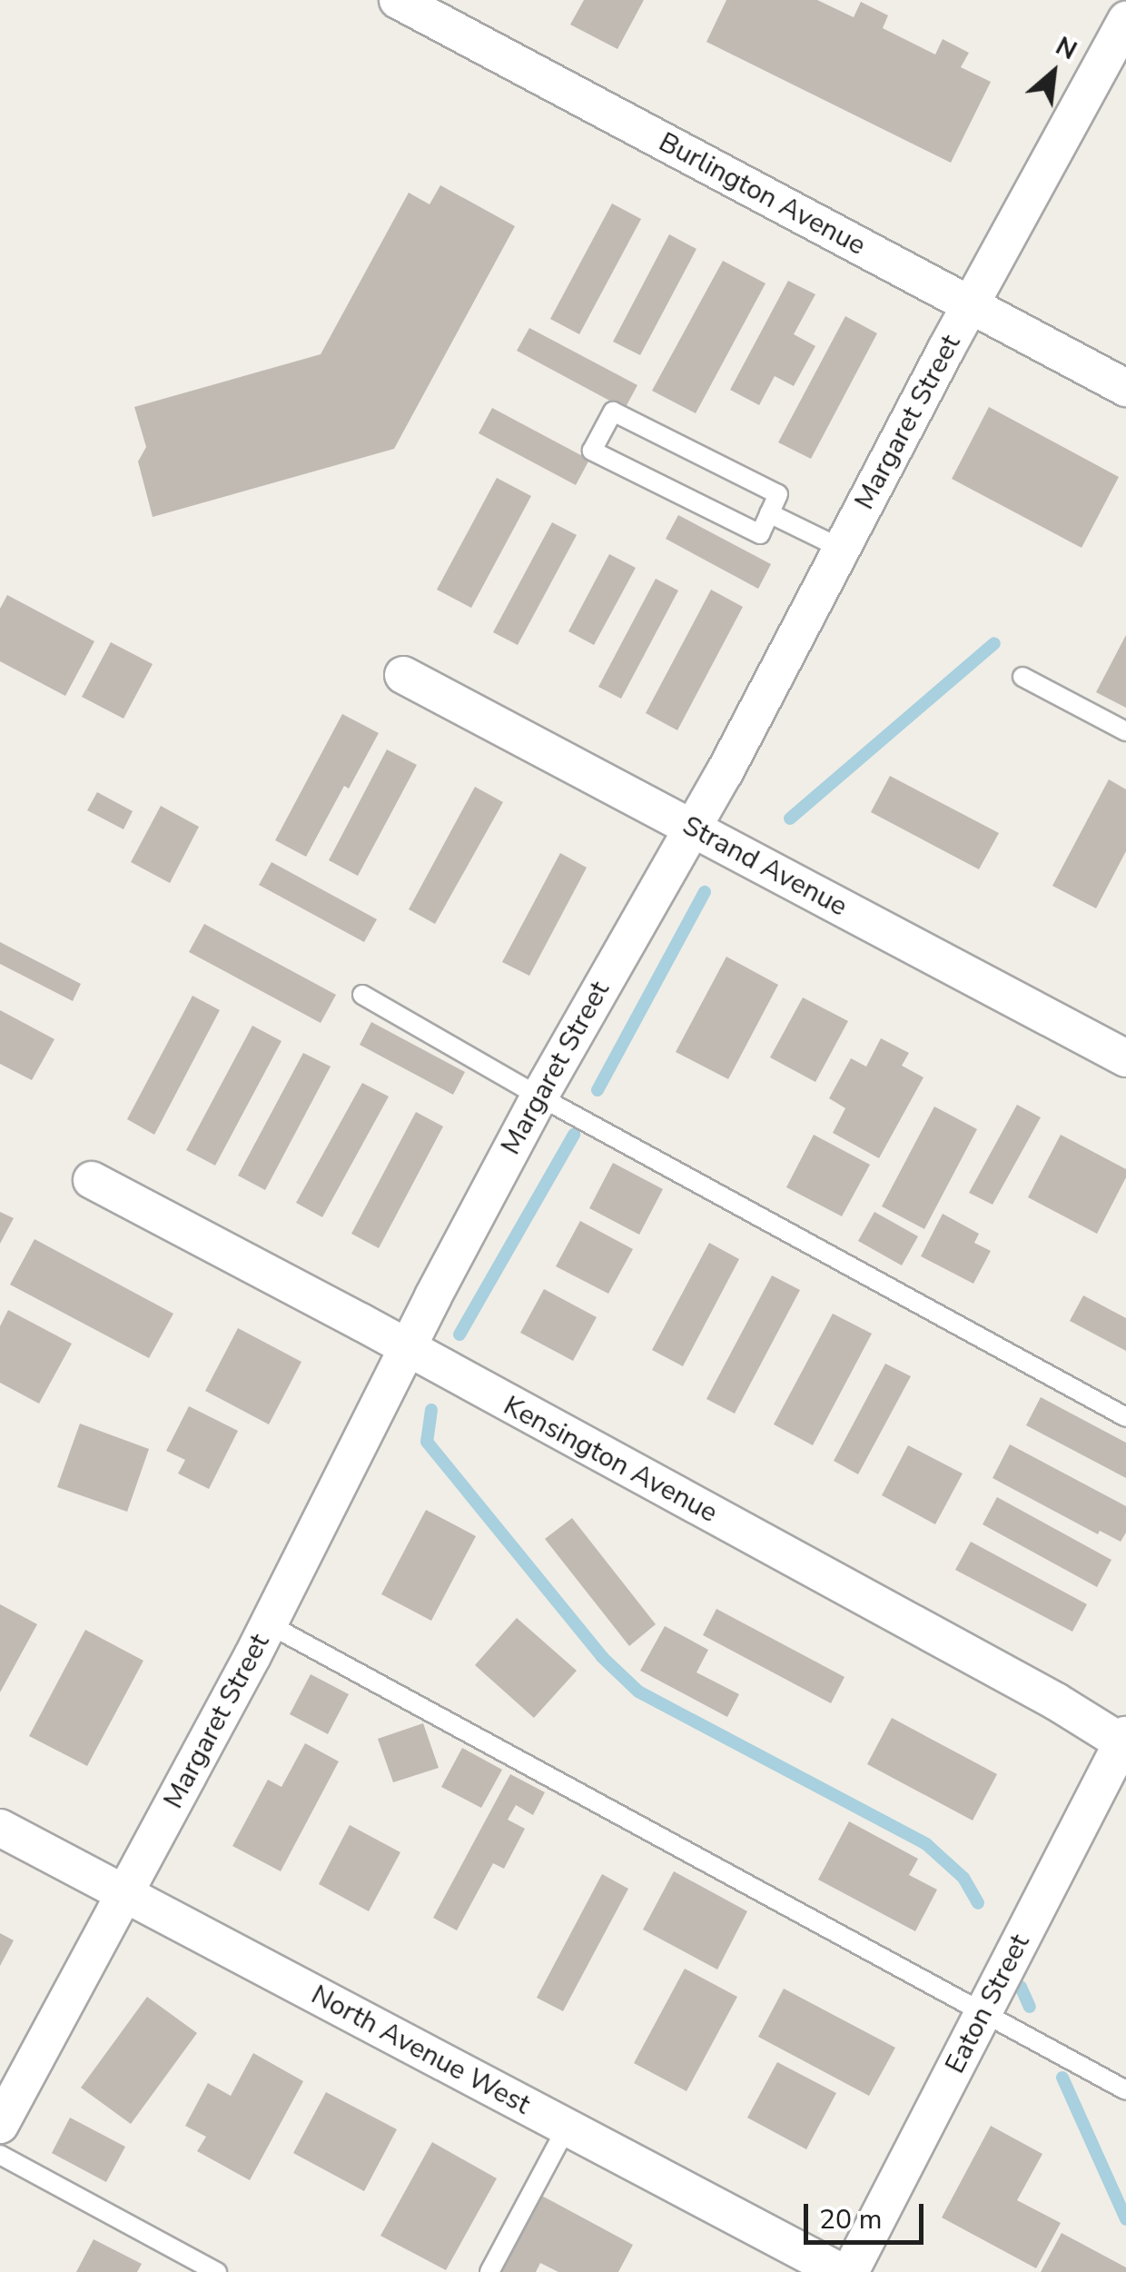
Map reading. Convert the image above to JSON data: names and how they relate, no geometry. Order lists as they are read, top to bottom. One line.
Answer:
{"streets":{"street":["Burlington Avenue","Margaret Street","Strand Avenue","Kensington Avenue","Eaton Street","North Avenue West"]},"crossings":[["Burlington Avenue","Margaret Street"],["Margaret Street","Strand Avenue"],["Margaret Street","Kensington Avenue"],["Margaret Street","North Avenue West"],["Kensington Avenue","Eaton Street"]],"scale_bar":"20 m","north":"top right"}
